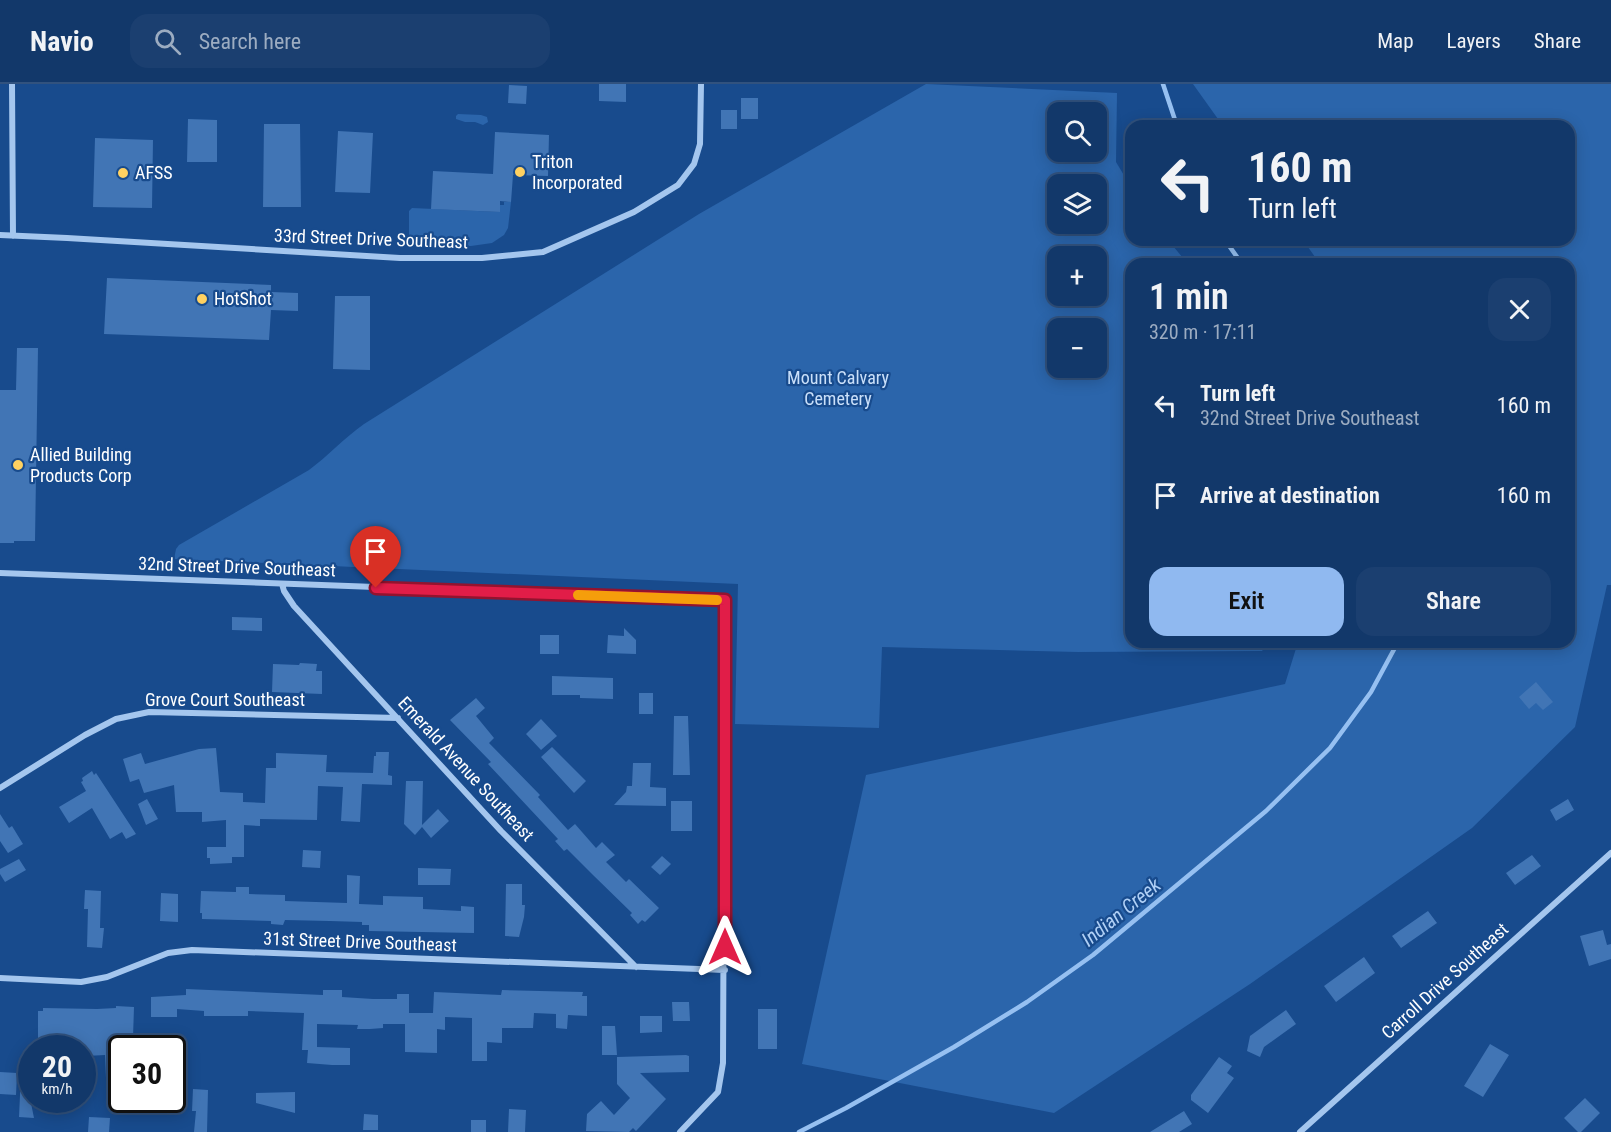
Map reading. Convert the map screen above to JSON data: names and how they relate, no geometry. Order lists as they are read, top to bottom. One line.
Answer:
{"streets":{"street":["33rd Street Drive Southeast","32nd Street Drive Southeast","Grove Court Southeast","Emerald Avenue Southeast","31st Street Drive Southeast","Carroll Drive Southeast"]},"crossings":[["32nd Street Drive Southeast","Emerald Avenue Southeast"],["32nd Street Drive Southeast","31st Street Drive Southeast"],["Grove Court Southeast","Emerald Avenue Southeast"],["Emerald Avenue Southeast","31st Street Drive Southeast"]],"water":["Indian Creek"],"parks":["Mount Calvary Cemetery"],"places":["Triton Incorporated","AFSS","HotShot","Allied Building Products Corp"],"page":{"header":"Navio","search":"Search here","nav":["Map","Layers","Share"],"map_buttons":["+","−"],"turn":["160 m","Turn left"],"heading":["1 min","320 m · 17:11"],"list":[{"name":"Turn left","note":"32nd Street Drive Southeast","value":"160 m"},{"name":"Arrive at destination","value":"160 m"}],"buttons":["Exit","Share"],"speed":"20 km/h","limit":"30"}}
